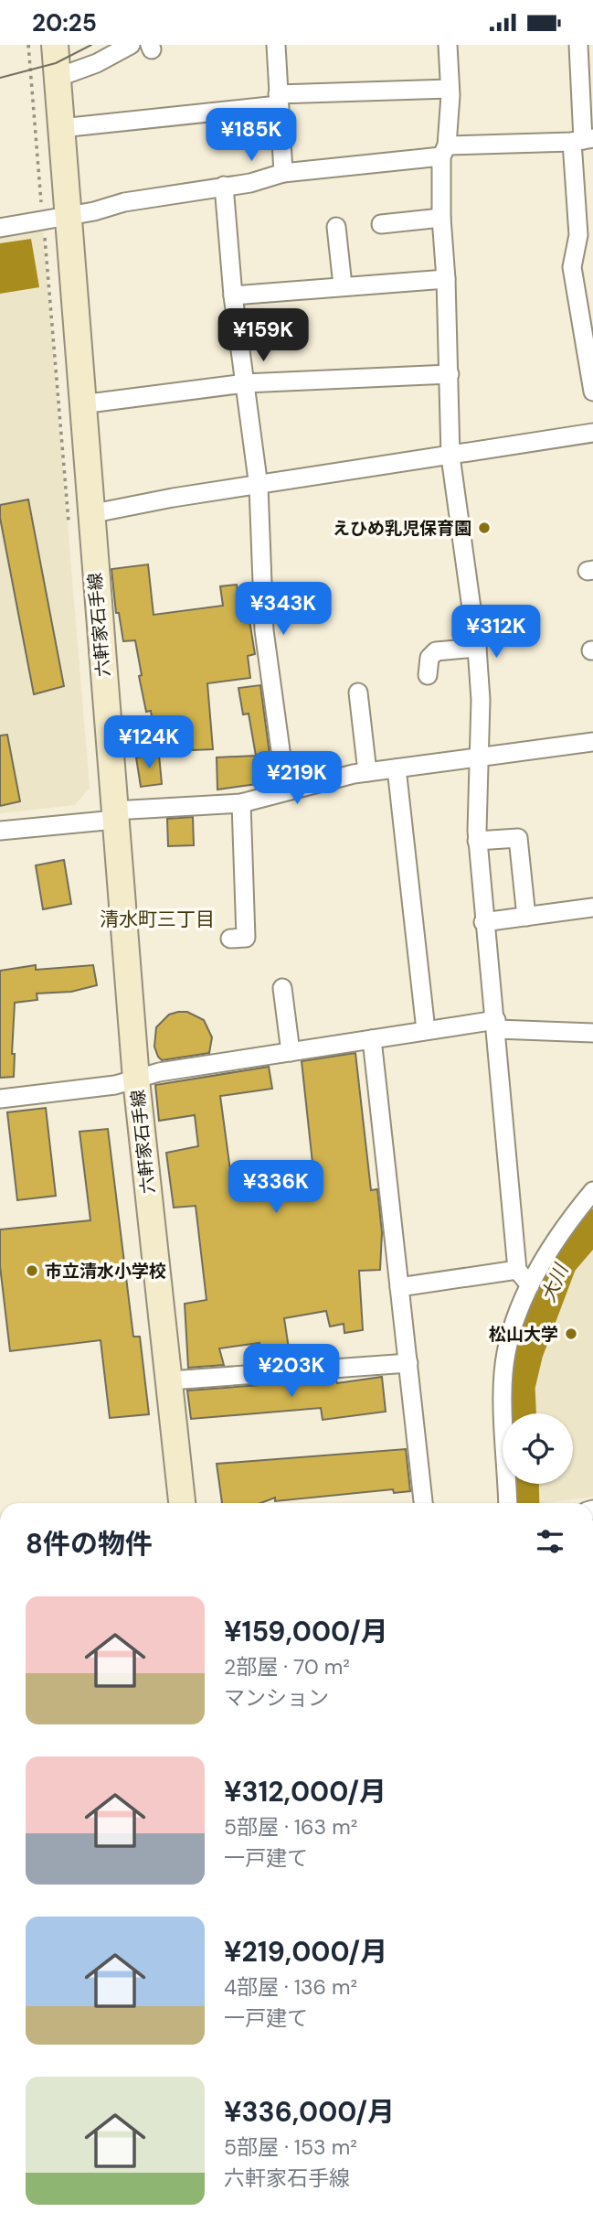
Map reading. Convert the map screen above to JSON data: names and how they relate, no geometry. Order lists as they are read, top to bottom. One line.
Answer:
{"streets":{"main road":["六軒家石手線"]},"districts":["清水町三丁目"],"water":["大川"],"places":["えひめ乳児保育園","市立清水小学校","松山大学"],"page":{"status":"20:25","price":["¥185K","¥159K","¥343K","¥312K","¥124K","¥219K","¥336K","¥203K"],"heading":"8件の物件","list":[{"name":"¥159,000/月","note":"2部屋 · 70 m² · マンション"},{"name":"¥312,000/月","note":"5部屋 · 163 m² · 一戸建て"},{"name":"¥219,000/月","note":"4部屋 · 136 m² · 一戸建て"},{"name":"¥336,000/月","note":"5部屋 · 153 m² · 六軒家石手線"}]}}
